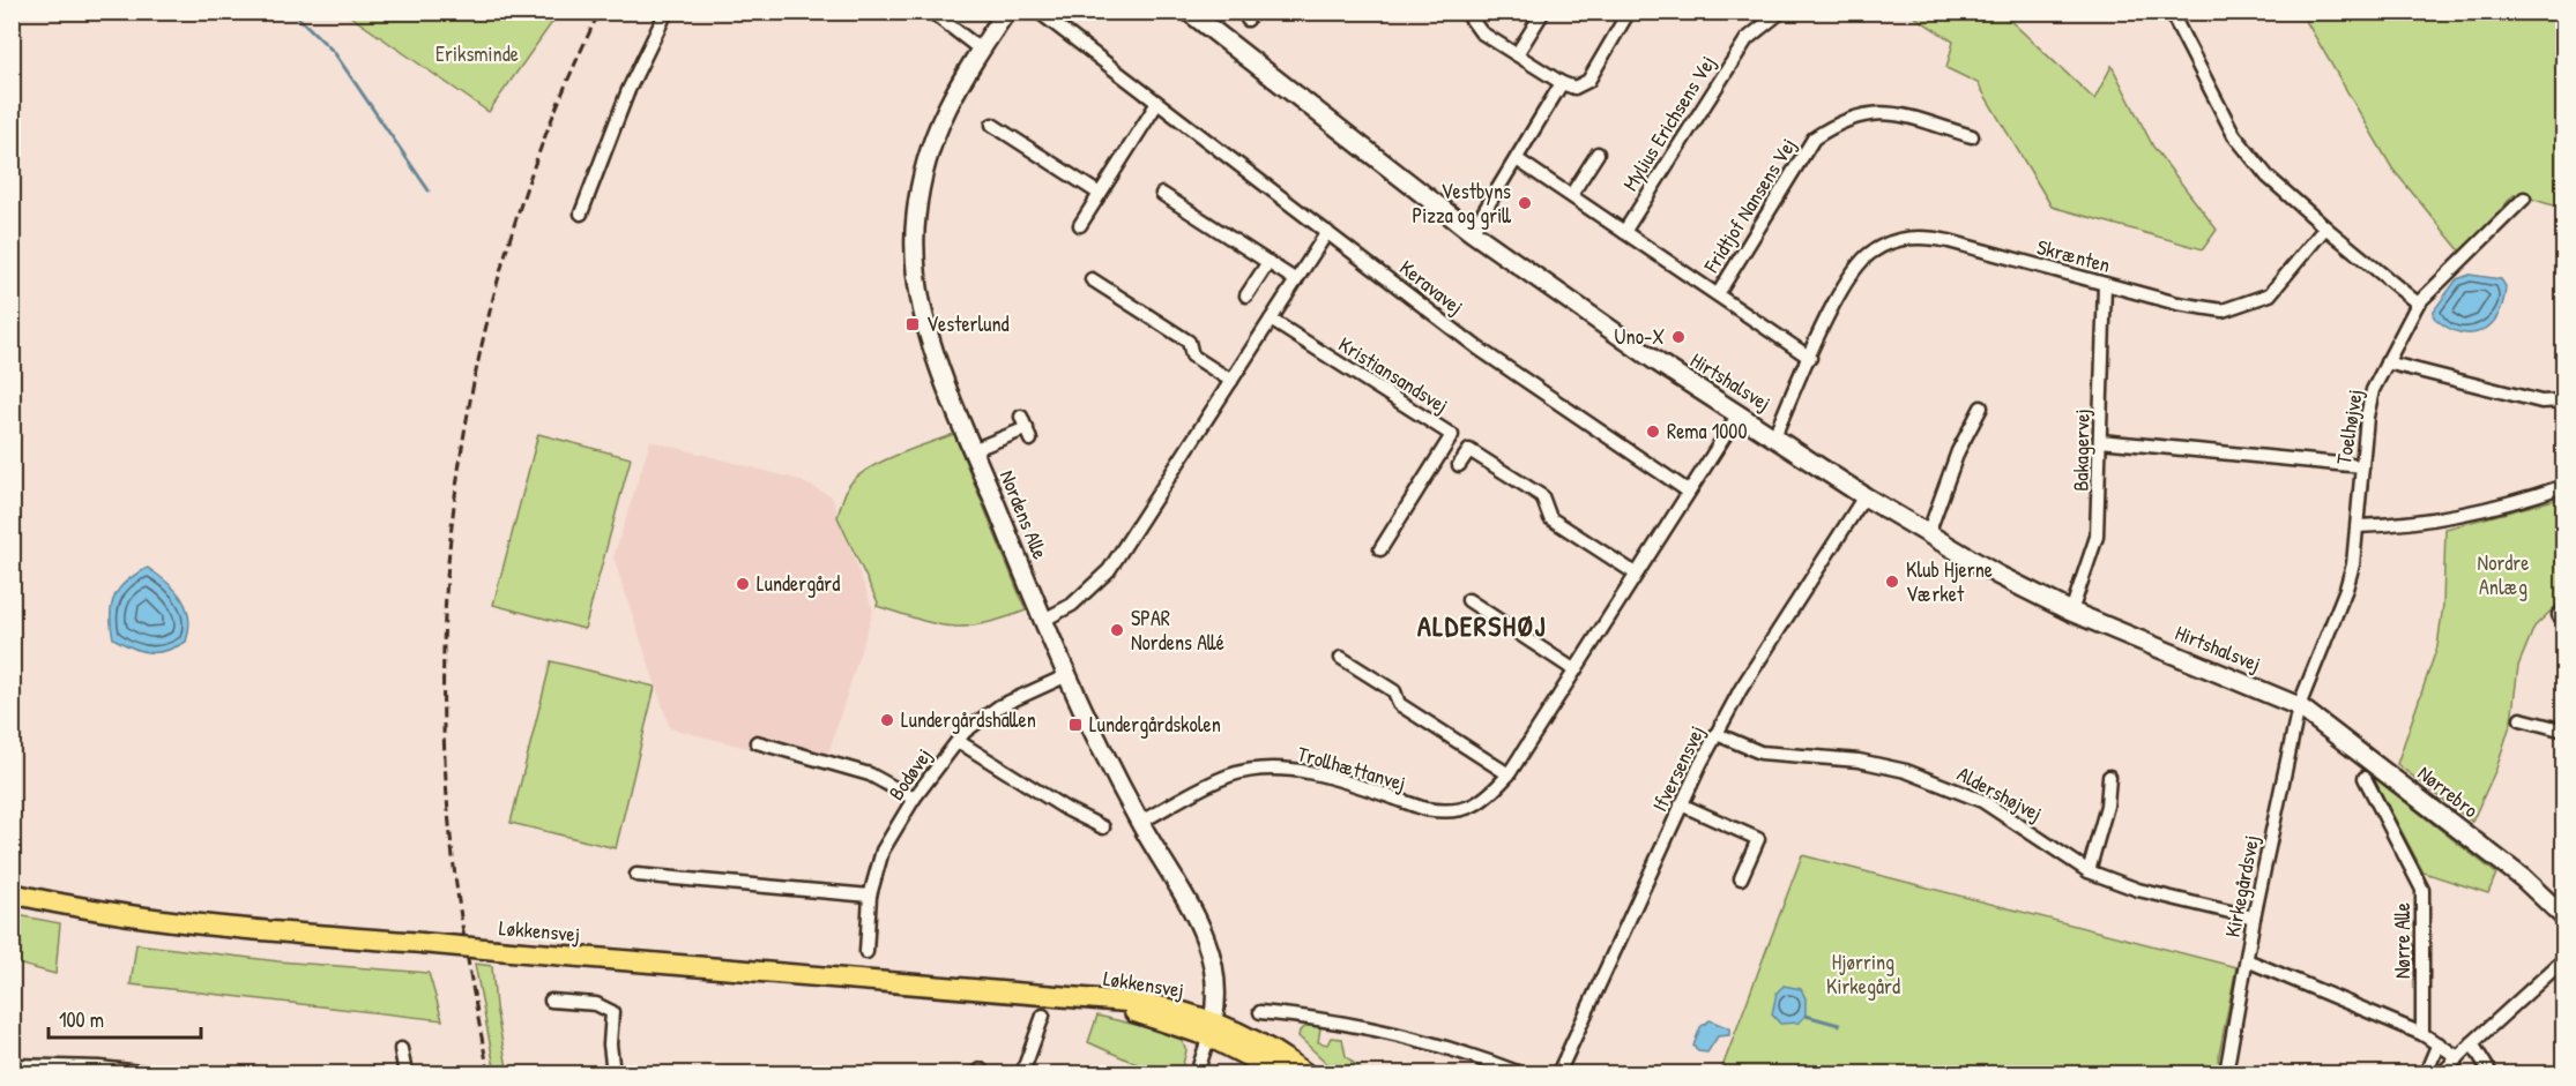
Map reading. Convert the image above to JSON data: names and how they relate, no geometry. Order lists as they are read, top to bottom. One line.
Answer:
{"streets":{"main road":["Løkkensvej"],"street":["Mylius Erichsens Vej","Fridtjof Nansens Vej","Skrænten","Keravavej","Kristiansandsvej","Hirtshalsvej","Toelhøjvej","Bakagervej","Nordens Alle","Trollhættanvej","Ifversensvej","Bodøvej","Nørrebro","Aldershøjvej","Kirkegårdsvej","Nørre Alle"]},"crossings":[["Skrænten","Hirtshalsvej"],["Skrænten","Bakagervej"],["Keravavej","Trollhættanvej"],["Hirtshalsvej","Toelhøjvej"],["Hirtshalsvej","Bakagervej"],["Hirtshalsvej","Trollhættanvej"],["Hirtshalsvej","Ifversensvej"],["Hirtshalsvej","Nørrebro"],["Hirtshalsvej","Kirkegårdsvej"],["Toelhøjvej","Nørrebro"],["Toelhøjvej","Kirkegårdsvej"],["Nordens Alle","Trollhættanvej"],["Nordens Alle","Bodøvej"],["Nordens Alle","Løkkensvej"],["Ifversensvej","Aldershøjvej"],["Nørrebro","Kirkegårdsvej"],["Aldershøjvej","Kirkegårdsvej"]],"districts":["ALDERSHØJ"],"parks":["Eriksminde","Nordre Anlæg","Hjørring Kirkegård"],"places":{"other":["Vestbyns Pizza og grill","Uno-X","Rema 1000","Klub Hjerne Værket","Lundergård","SPAR Nordens Allé","Lundergårdshallen"],"transit":["Vesterlund","Lundergårdskolen"]},"scale_bar":"100 m"}
